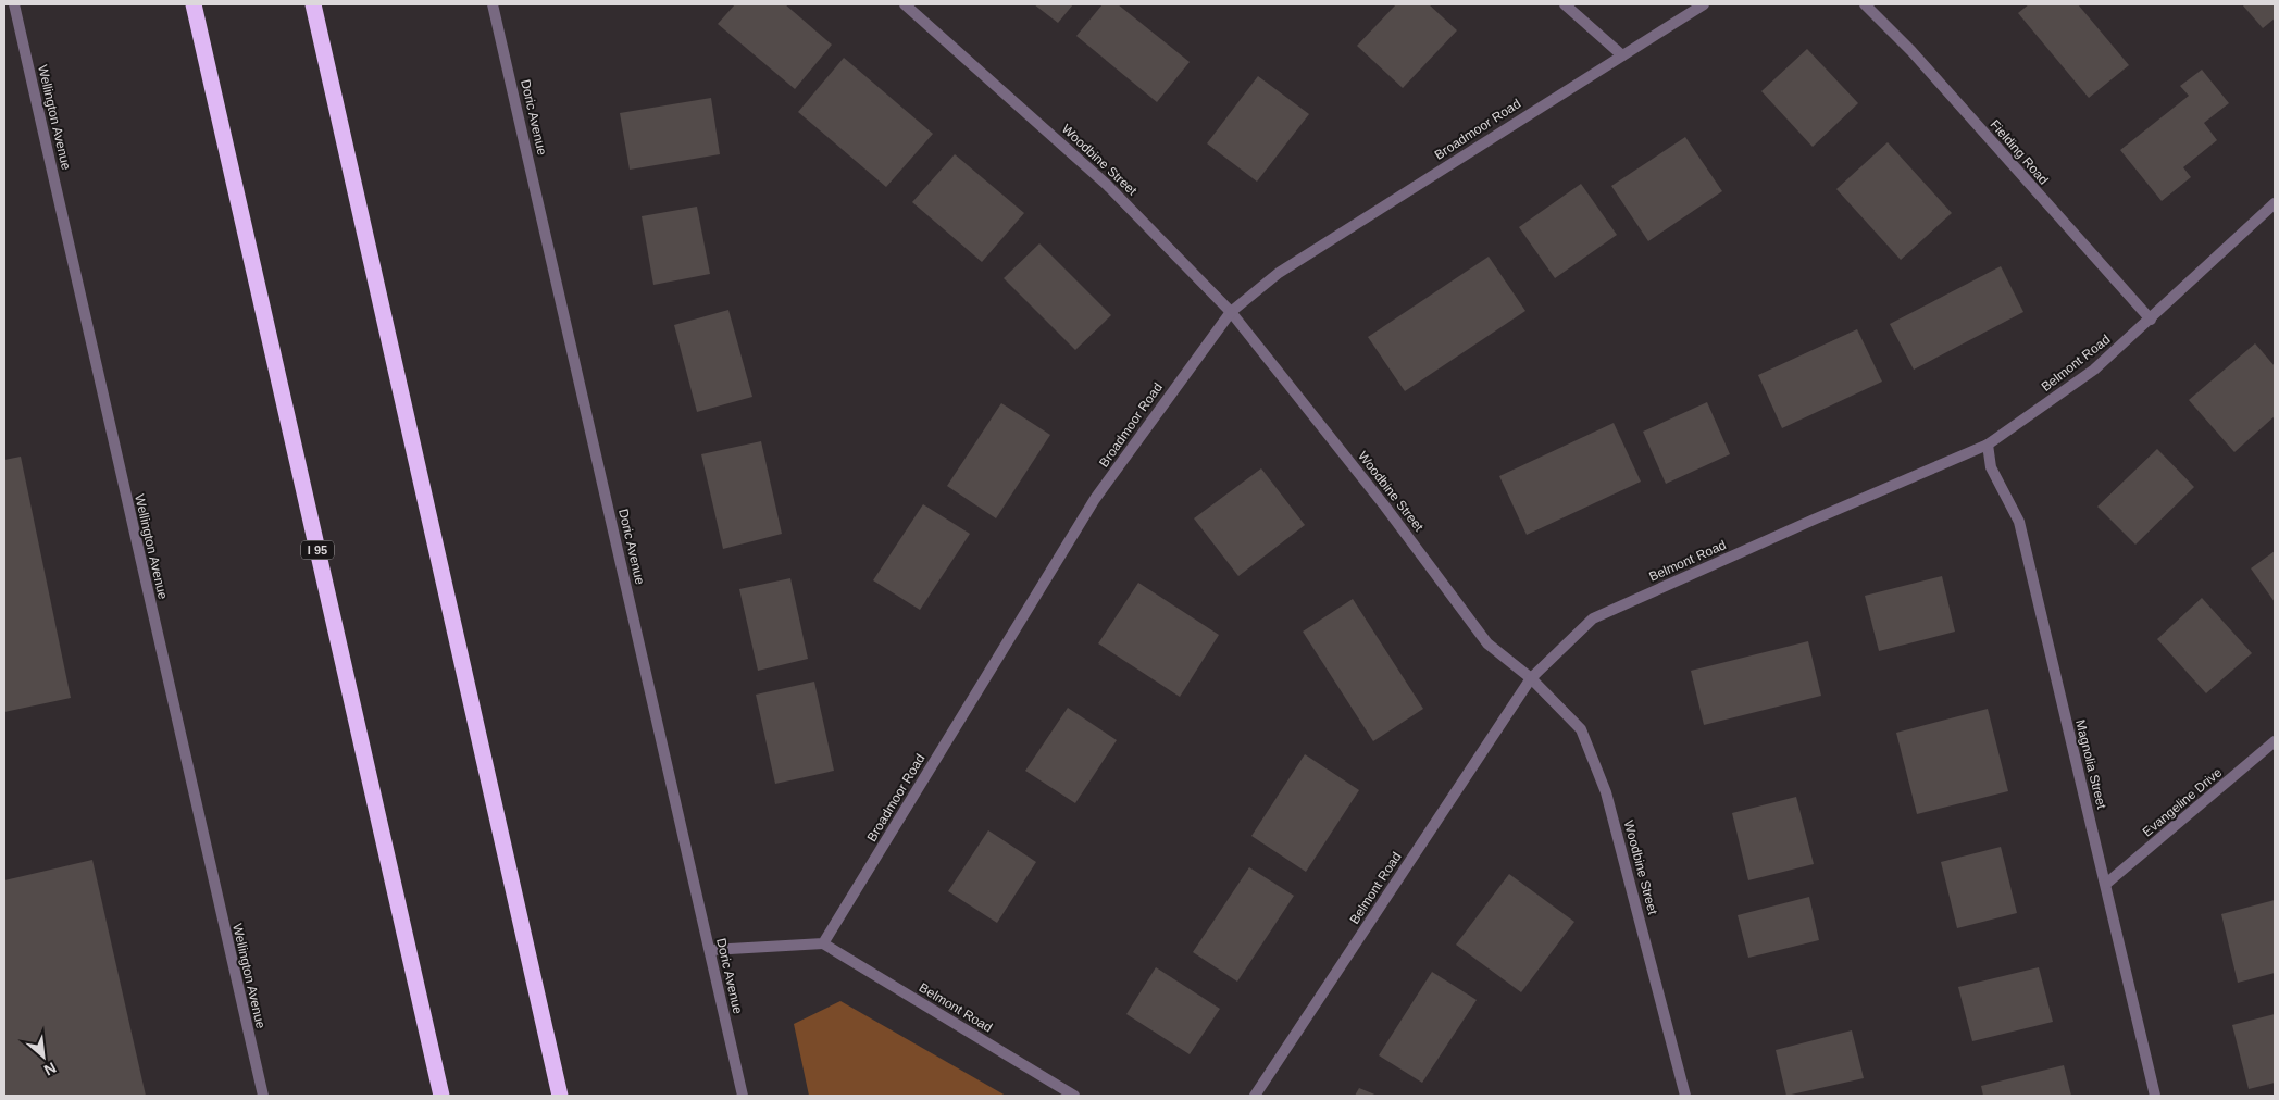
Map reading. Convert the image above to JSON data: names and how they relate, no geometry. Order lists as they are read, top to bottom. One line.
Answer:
{"streets":{"highway":["I 95"],"street":["Wellington Avenue","Doric Avenue","Broadmoor Road","Fielding Road","Woodbine Street","Belmont Road","Magnolia Street","Evangeline Drive"]},"crossings":[["Broadmoor Road","Woodbine Street"],["Broadmoor Road","Belmont Road"],["Fielding Road","Belmont Road"],["Woodbine Street","Belmont Road"],["Belmont Road","Magnolia Street"],["Magnolia Street","Evangeline Drive"]],"north":"bottom right"}
